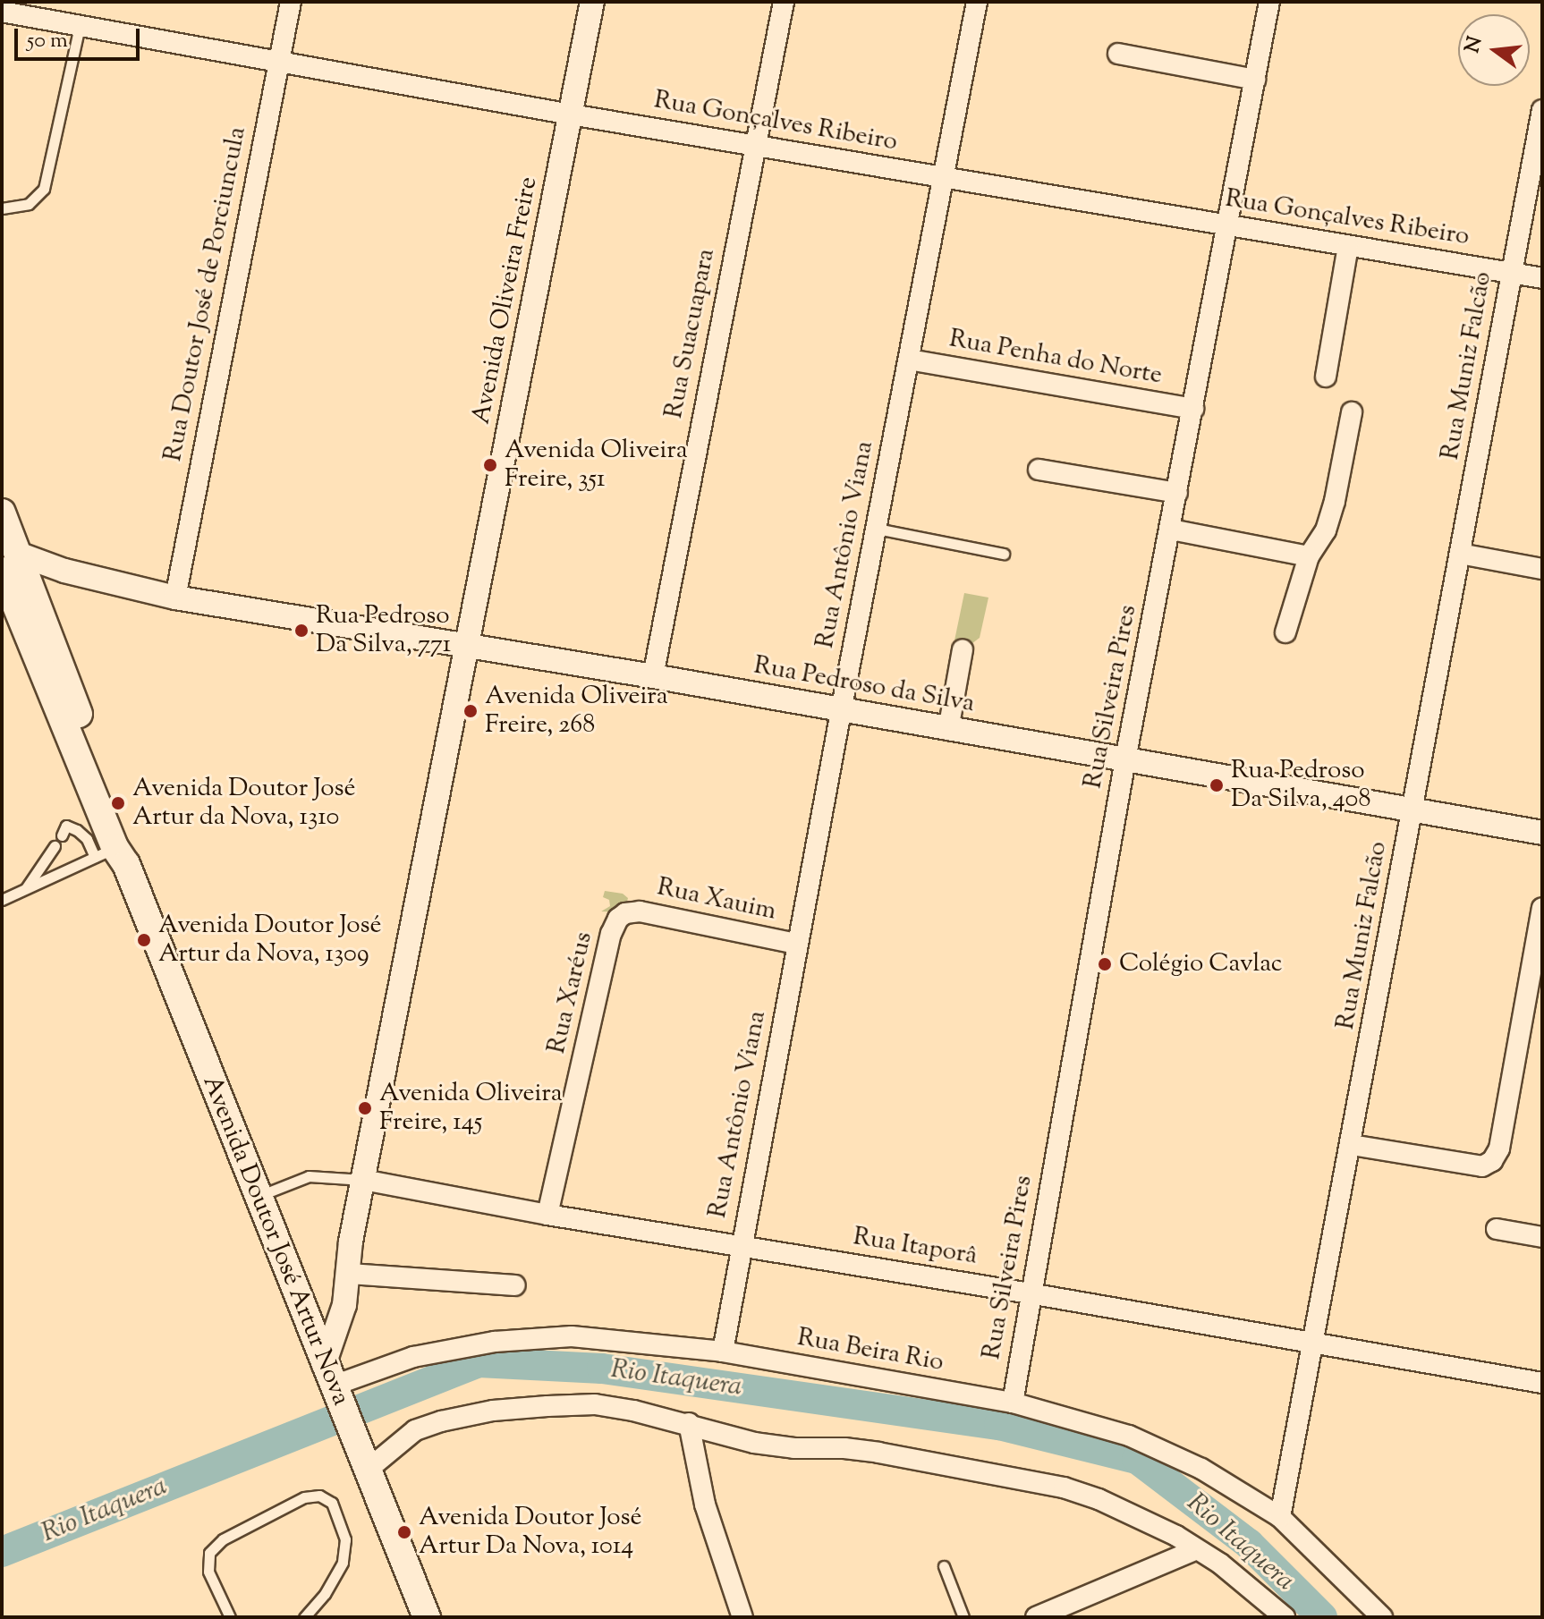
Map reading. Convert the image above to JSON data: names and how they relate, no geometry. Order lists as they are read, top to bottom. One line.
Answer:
{"streets":{"main road":["Avenida Doutor José Artur Nova"],"street":["Rua Gonçalves Ribeiro","Rua Doutor José de Porciuncula","Avenida Oliveira Freire","Rua Suacuapara","Rua Penha do Norte","Rua Muniz Falcão","Rua Antônio Viana","Rua Pedroso da Silva","Rua Silveira Pires","Rua Xauim","Rua Xaréus","Rua Itaporâ","Rua Beira Rio"]},"crossings":[["Rua Gonçalves Ribeiro","Rua Doutor José de Porciuncula"],["Rua Gonçalves Ribeiro","Avenida Oliveira Freire"],["Rua Gonçalves Ribeiro","Rua Suacuapara"],["Rua Gonçalves Ribeiro","Rua Muniz Falcão"],["Rua Gonçalves Ribeiro","Rua Antônio Viana"],["Rua Gonçalves Ribeiro","Rua Silveira Pires"],["Rua Doutor José de Porciuncula","Rua Pedroso da Silva"],["Avenida Oliveira Freire","Rua Pedroso da Silva"],["Avenida Oliveira Freire","Avenida Doutor José Artur Nova"],["Avenida Oliveira Freire","Rua Itaporâ"],["Avenida Oliveira Freire","Rua Beira Rio"],["Rua Suacuapara","Rua Pedroso da Silva"],["Rua Penha do Norte","Rua Antônio Viana"],["Rua Penha do Norte","Rua Silveira Pires"],["Rua Muniz Falcão","Rua Pedroso da Silva"],["Rua Muniz Falcão","Rua Itaporâ"],["Rua Muniz Falcão","Rua Beira Rio"],["Rua Antônio Viana","Rua Pedroso da Silva"],["Rua Antônio Viana","Rua Xauim"],["Rua Antônio Viana","Rua Itaporâ"],["Rua Antônio Viana","Rua Beira Rio"],["Rua Pedroso da Silva","Rua Silveira Pires"],["Rua Pedroso da Silva","Avenida Doutor José Artur Nova"],["Rua Silveira Pires","Rua Itaporâ"],["Rua Silveira Pires","Rua Beira Rio"],["Rua Xauim","Rua Xaréus"],["Rua Xaréus","Rua Itaporâ"],["Avenida Doutor José Artur Nova","Rua Beira Rio"]],"water":["Rio Itaquera"],"places":["Avenida Oliveira Freire, 351","Rua Pedroso Da Silva, 771","Avenida Oliveira Freire, 268","Rua Pedroso Da Silva, 408","Avenida Doutor José Artur da Nova, 1310","Avenida Doutor José Artur da Nova, 1309","Colégio Cavlac","Avenida Oliveira Freire, 145","Avenida Doutor José Artur Da Nova, 1014"],"scale_bar":"50 m","north":"left"}
